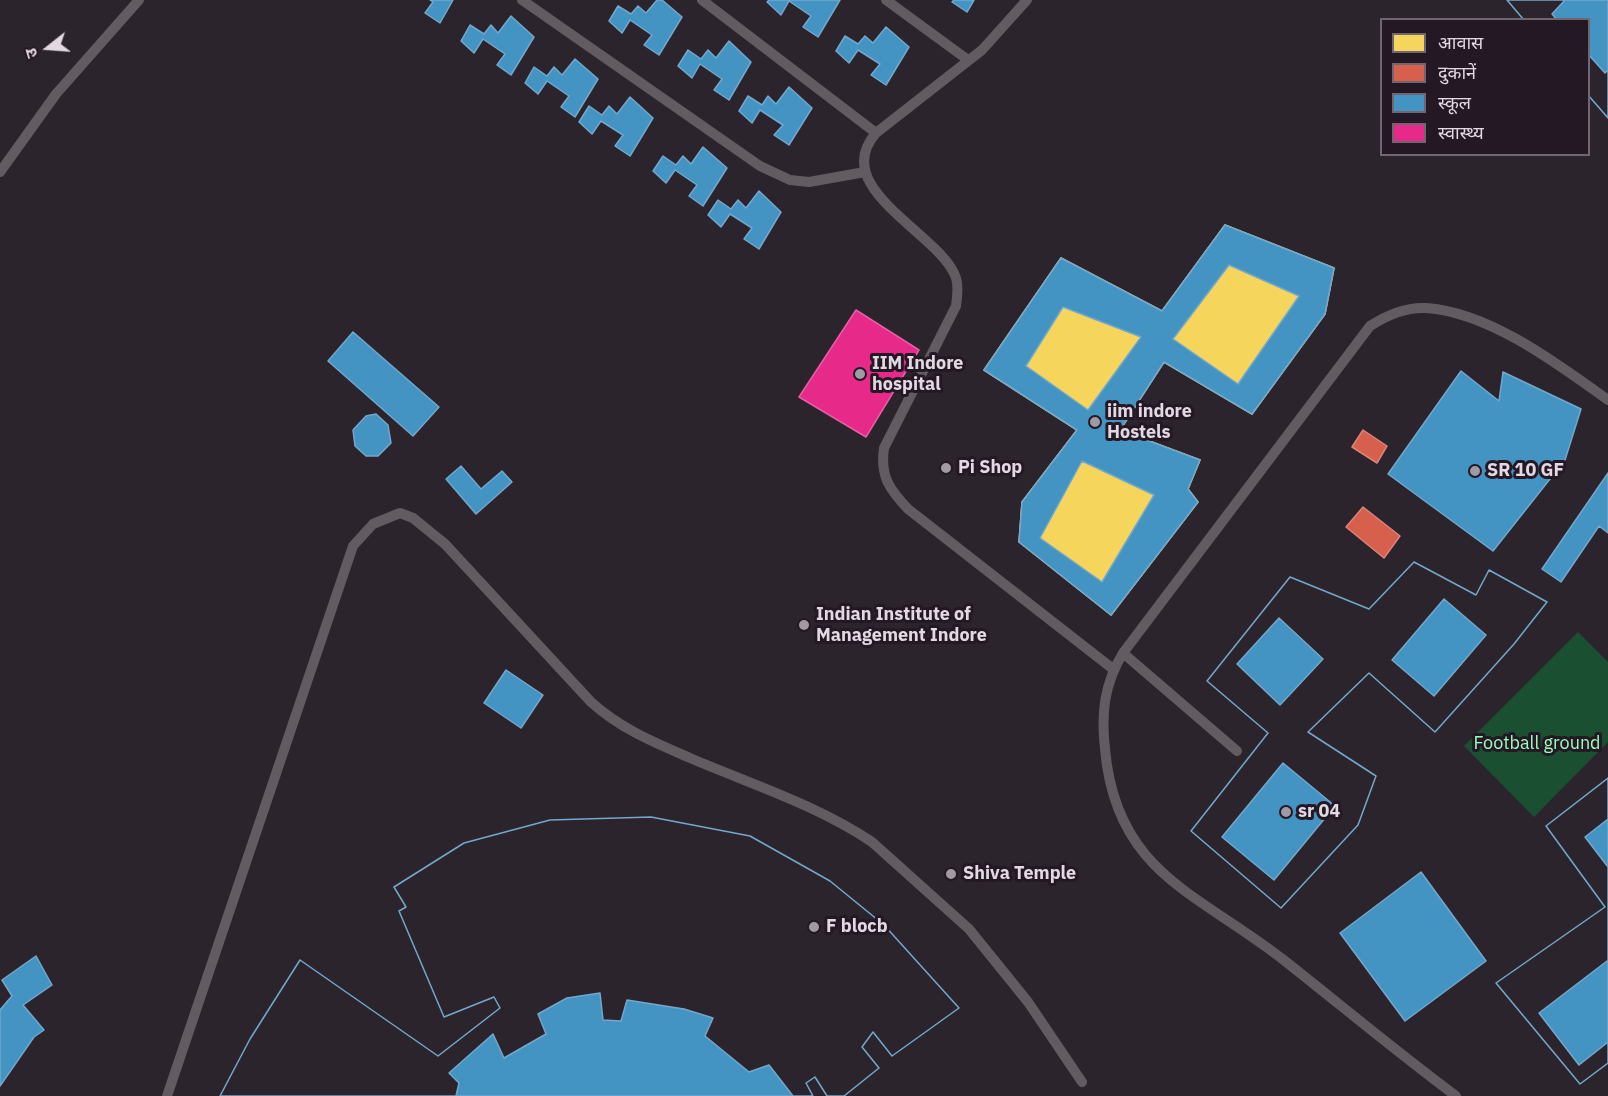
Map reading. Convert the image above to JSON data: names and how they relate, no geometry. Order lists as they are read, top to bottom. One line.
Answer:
{"parks":["Football ground"],"places":["IIM Indore hospital","iim indore Hostels","Pi Shop","SR 10 GF","Indian Institute of Management Indore","sr 04","Shiva Temple","F blocb"],"legend":["आवास","दुकानें","स्कूल","स्वास्थ्य"],"north":"left"}
